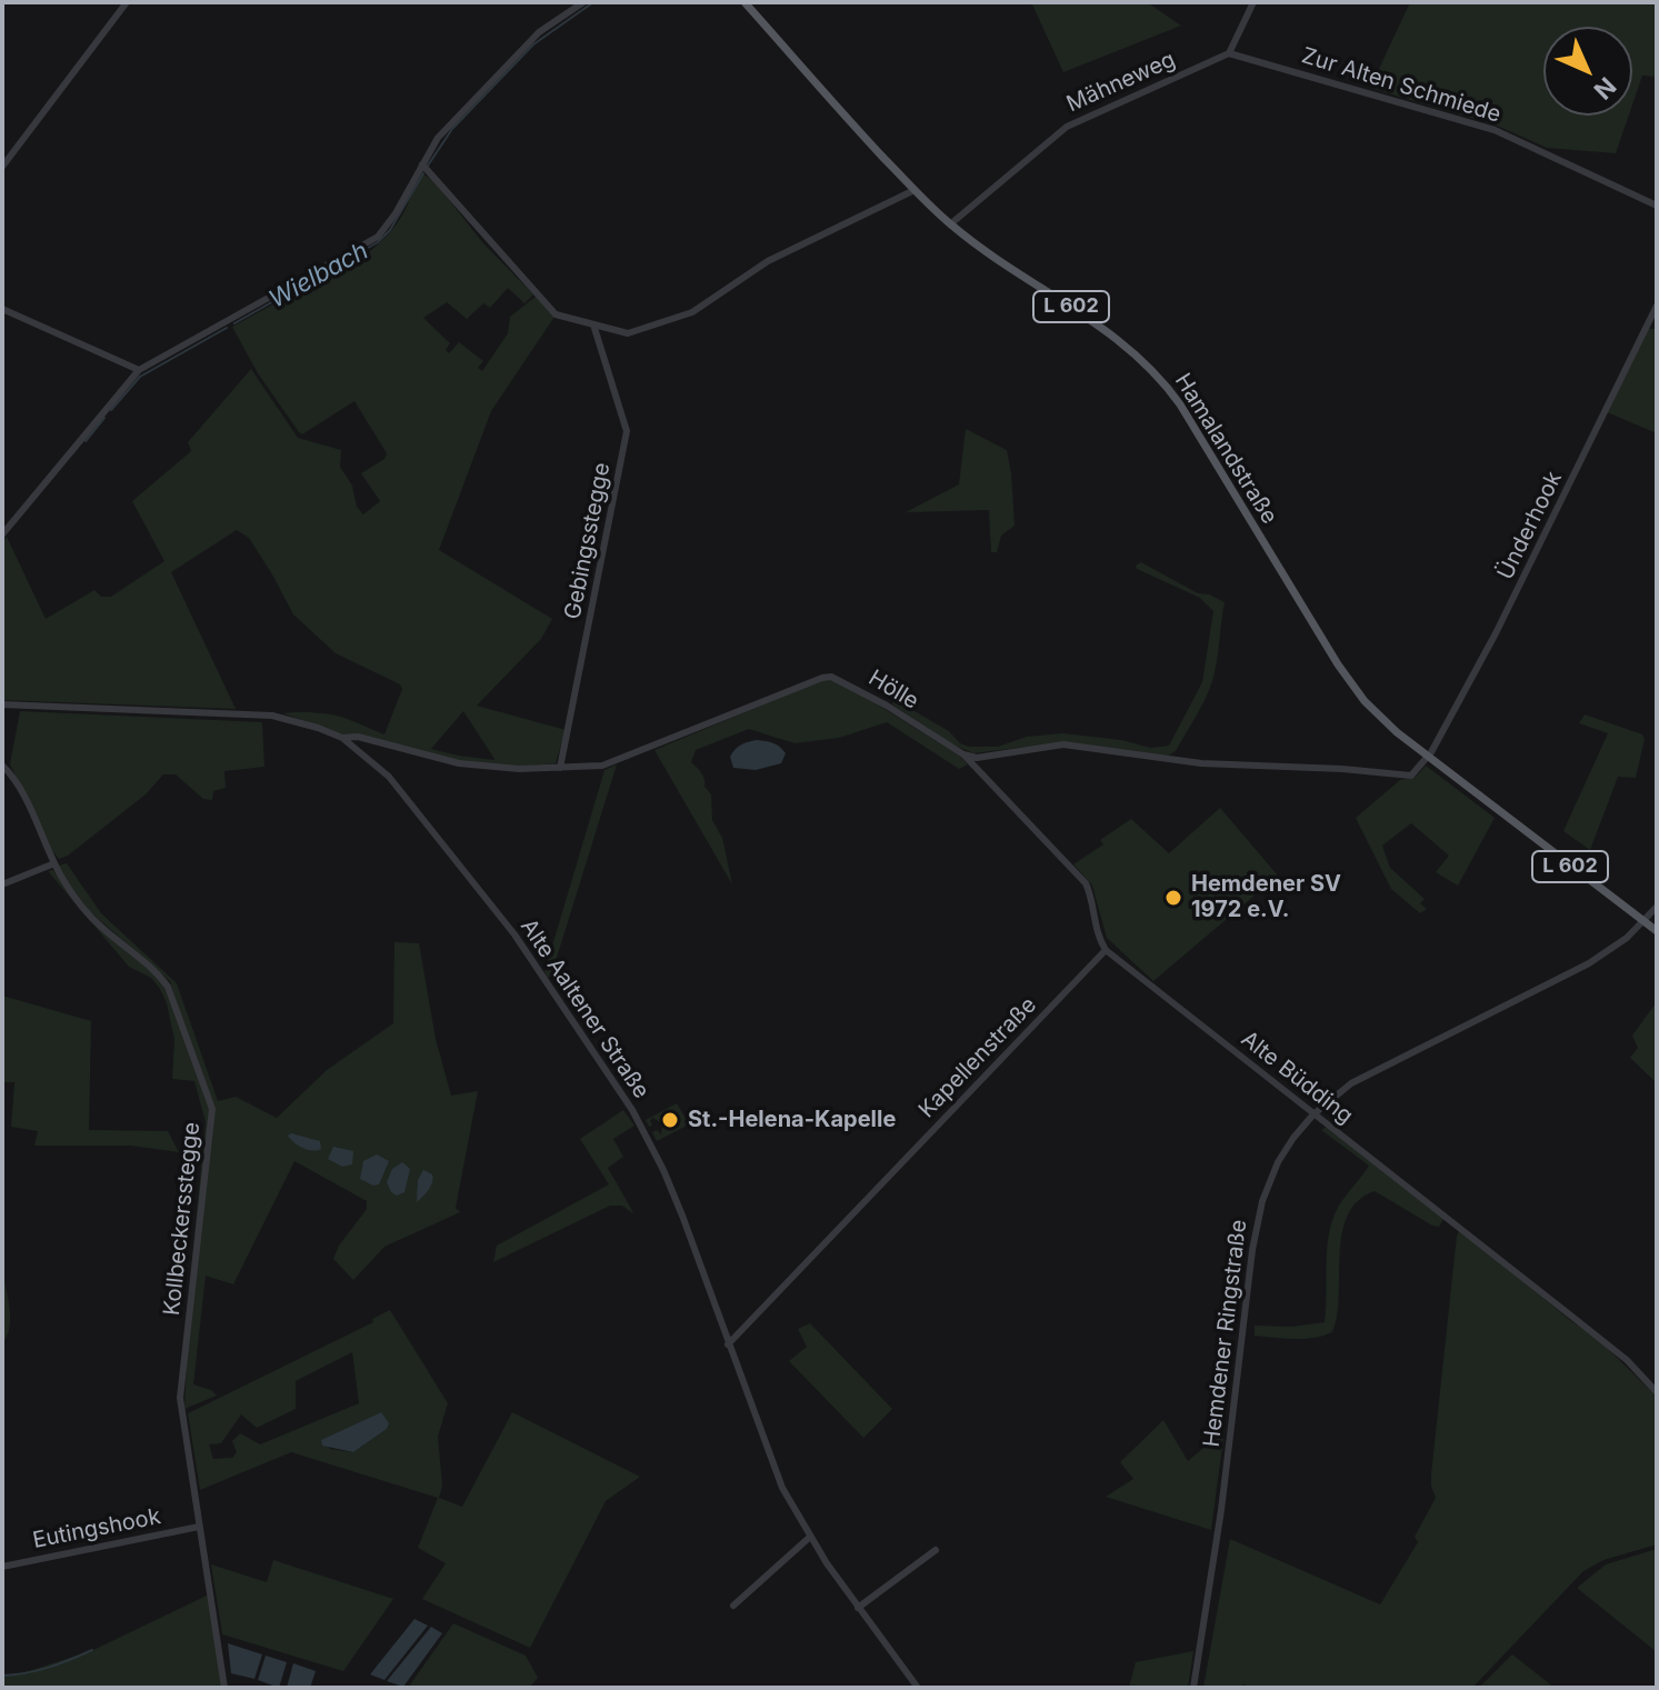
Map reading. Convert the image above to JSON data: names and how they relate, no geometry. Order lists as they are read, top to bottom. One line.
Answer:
{"streets":{"main road":["L 602","Hamalandstraße"],"street":["Mähneweg","Zur Alten Schmiede","Ünderhook","Gebingsstegge","Hölle","Alte Aaltener Straße","Kapellenstraße","Alte Büdding","Kollbeckersstegge","Hemdener Ringstraße","Eutingshook"]},"crossings":[["Mähneweg","Zur Alten Schmiede"],["Mähneweg","Hamalandstraße"],["Hamalandstraße","Ünderhook"],["Hamalandstraße","Hemdener Ringstraße"],["Gebingsstegge","Hölle"],["Hölle","Alte Aaltener Straße"],["Alte Aaltener Straße","Kapellenstraße"],["Kapellenstraße","Alte Büdding"],["Alte Büdding","Hemdener Ringstraße"],["Kollbeckersstegge","Eutingshook"]],"water":["Wielbach"],"places":["Hemdener SV 1972 e.V.","St.-Helena-Kapelle"],"north":"bottom right"}
